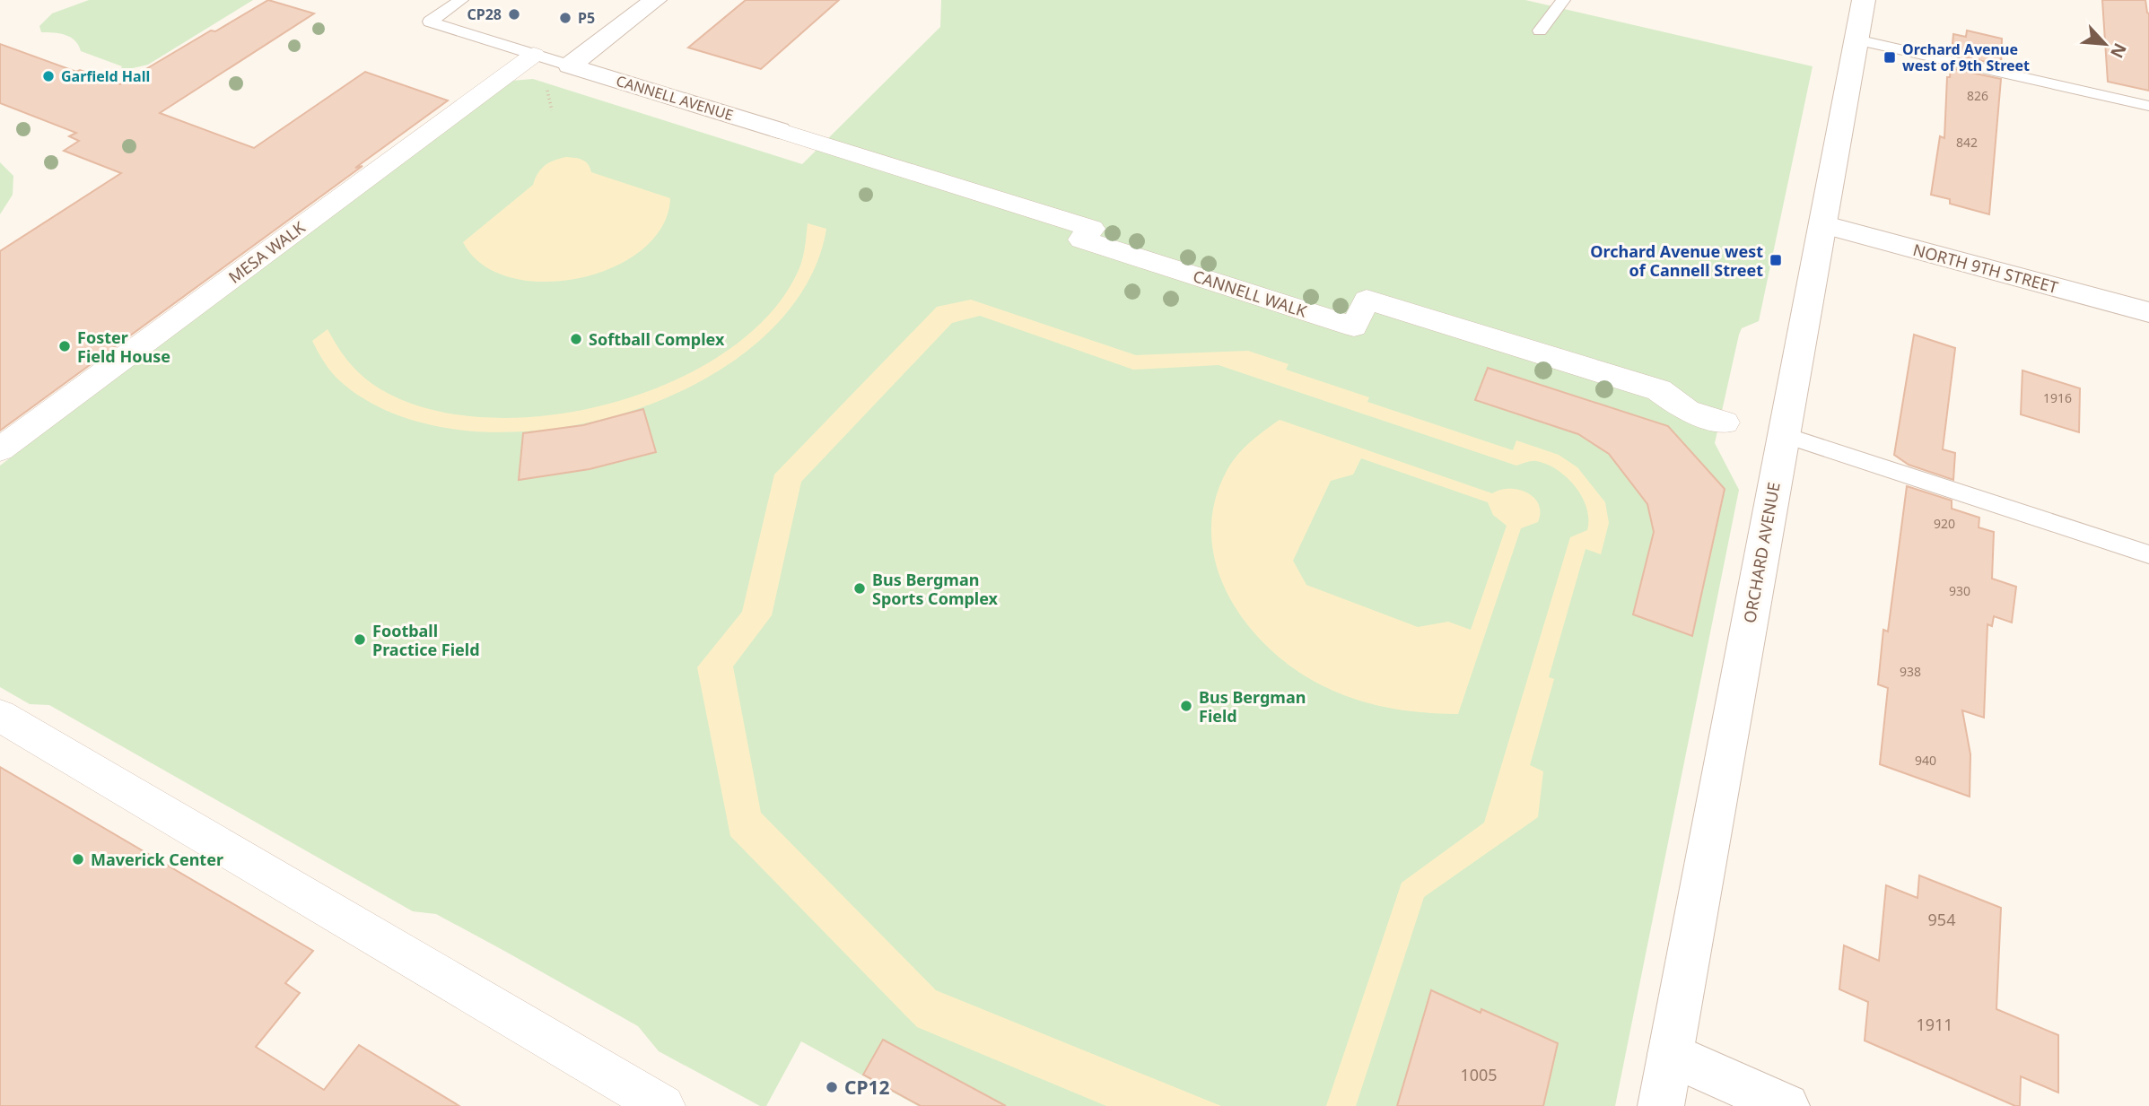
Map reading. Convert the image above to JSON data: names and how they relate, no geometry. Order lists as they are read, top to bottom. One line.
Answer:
{"streets":{"street":["CANNELL AVENUE","MESA WALK","NORTH 9TH STREET","CANNELL WALK","ORCHARD AVENUE"]},"crossings":[["CANNELL AVENUE","CANNELL WALK"],["NORTH 9TH STREET","ORCHARD AVENUE"]],"places":{"other":["CP28","P5","Garfield Hall","Softball Complex","Foster Field House","Bus Bergman Sports Complex","Football Practice Field","Bus Bergman Field","Maverick Center","CP12"],"transit":["Orchard Avenue west of 9th Street","Orchard Avenue west of Cannell Street"]},"house_numbers":["826","842","1916","920","930","938","940","954","1911","1005"],"north":"bottom right"}
